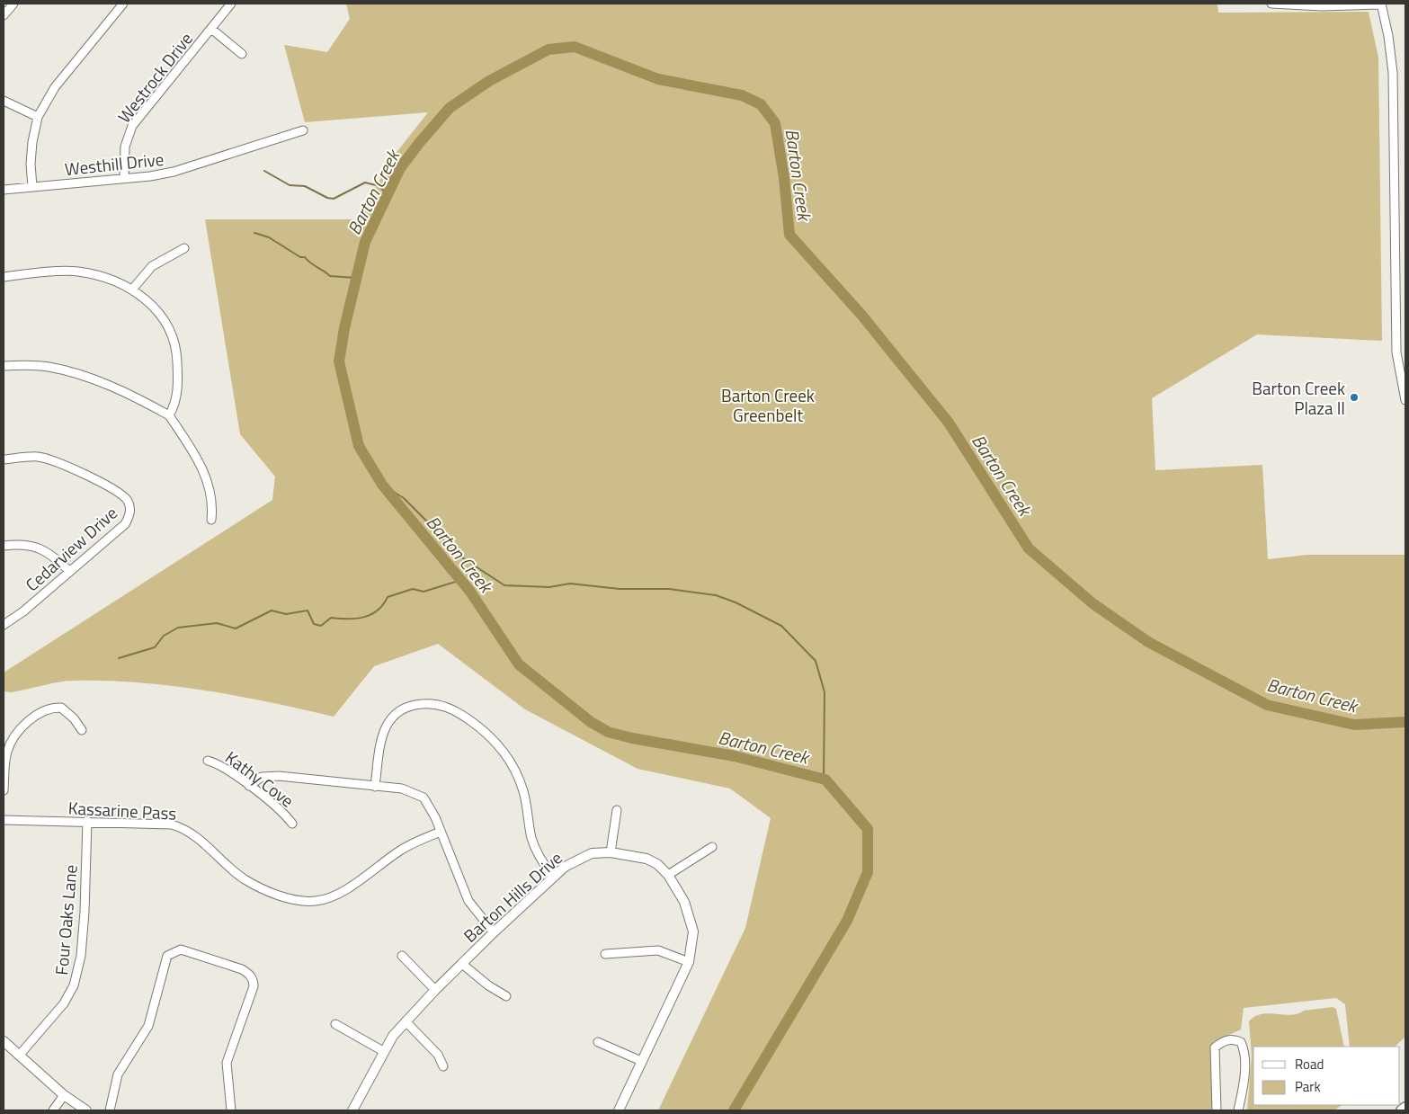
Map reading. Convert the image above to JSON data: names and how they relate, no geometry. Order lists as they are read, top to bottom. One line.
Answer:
{"streets":{"street":["Westrock Drive","Westhill Drive","Cedarview Drive","Kathy Cove","Kassarine Pass","Barton Hills Drive","Four Oaks Lane"]},"crossings":[["Westrock Drive","Westhill Drive"],["Kassarine Pass","Four Oaks Lane"]],"water":["Barton Creek"],"parks":["Barton Creek Greenbelt"],"places":["Barton Creek Plaza II"],"legend":["Road","Park"]}
